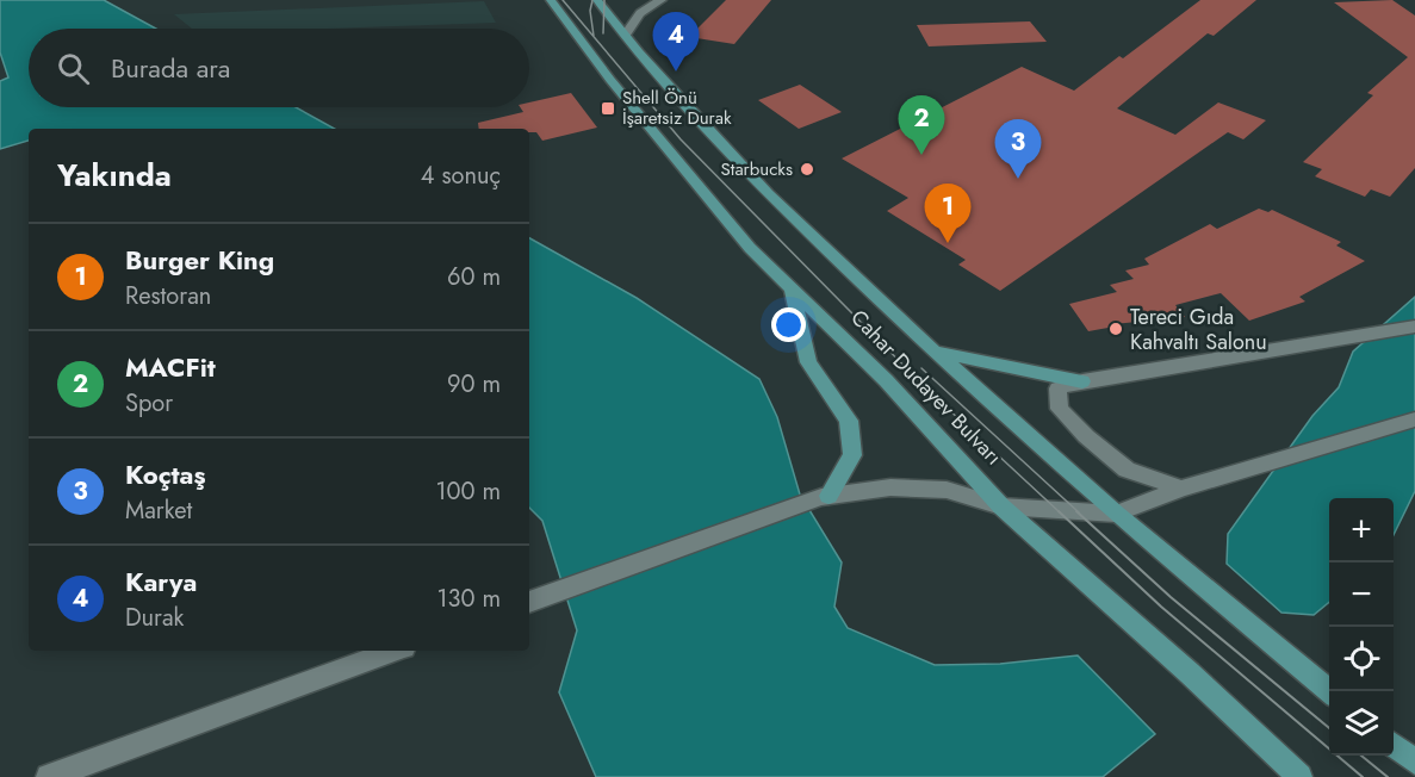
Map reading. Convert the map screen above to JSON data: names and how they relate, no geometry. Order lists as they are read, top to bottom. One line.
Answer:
{"streets":{"main road":["Cahar Dudayev Bulvarı"]},"places":{"transit":["Shell Önü İşaretsiz Durak"],"other":["Starbucks","Tereci Gıda Kahvaltı Salonu"]},"page":{"pins":["4","2","3","1"],"search":"Burada ara","heading":["Yakında","4 sonuç"],"list":[{"mark":"1","name":"Burger King","note":"Restoran","value":"60 m"},{"mark":"2","name":"MACFit","note":"Spor","value":"90 m"},{"mark":"3","name":"Koçtaş","note":"Market","value":"100 m"},{"mark":"4","name":"Karya","note":"Durak","value":"130 m"}],"map_buttons":["+","−"]}}
